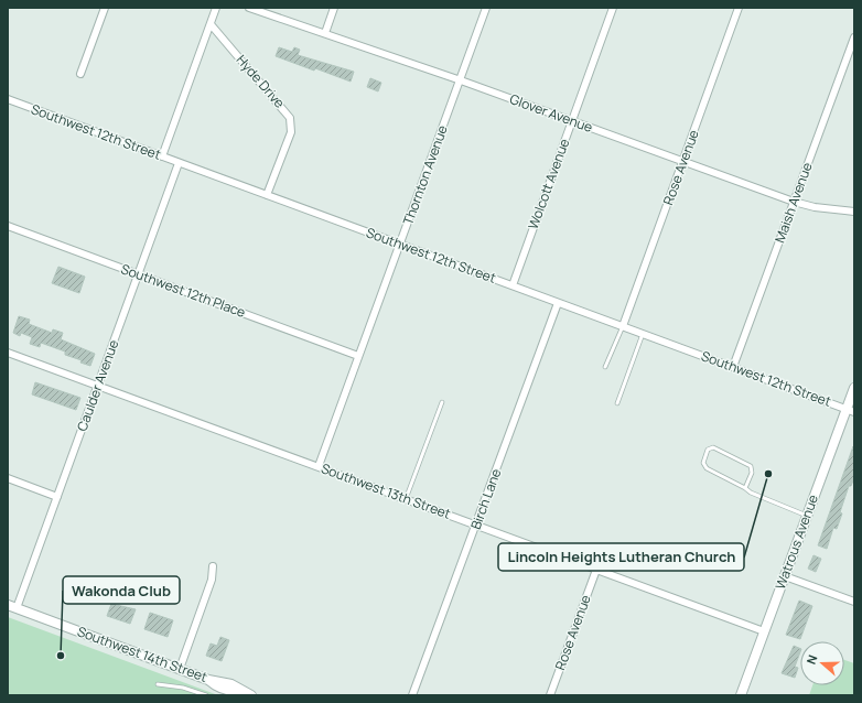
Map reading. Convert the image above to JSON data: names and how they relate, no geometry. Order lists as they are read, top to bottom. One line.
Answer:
{"streets":{"street":["Hyde Drive","Glover Avenue","Southwest 12th Street","Rose Avenue","Thornton Avenue","Wolcott Avenue","Maish Avenue","Southwest 12th Place","Caulder Avenue","Southwest 13th Street","Birch Lane","Watrous Avenue","Southwest 14th Street"]},"crossings":[["Hyde Drive","Southwest 12th Street"],["Glover Avenue","Rose Avenue"],["Glover Avenue","Thornton Avenue"],["Glover Avenue","Wolcott Avenue"],["Glover Avenue","Maish Avenue"],["Southwest 12th Street","Rose Avenue"],["Southwest 12th Street","Thornton Avenue"],["Southwest 12th Street","Wolcott Avenue"],["Southwest 12th Street","Maish Avenue"],["Southwest 12th Street","Caulder Avenue"],["Southwest 12th Street","Birch Lane"],["Southwest 12th Street","Watrous Avenue"],["Rose Avenue","Southwest 13th Street"],["Thornton Avenue","Southwest 12th Place"],["Thornton Avenue","Southwest 13th Street"],["Southwest 12th Place","Caulder Avenue"],["Caulder Avenue","Southwest 13th Street"],["Caulder Avenue","Southwest 14th Street"],["Southwest 13th Street","Birch Lane"],["Southwest 13th Street","Watrous Avenue"]],"places":["Lincoln Heights Lutheran Church","Wakonda Club"],"north":"left"}
